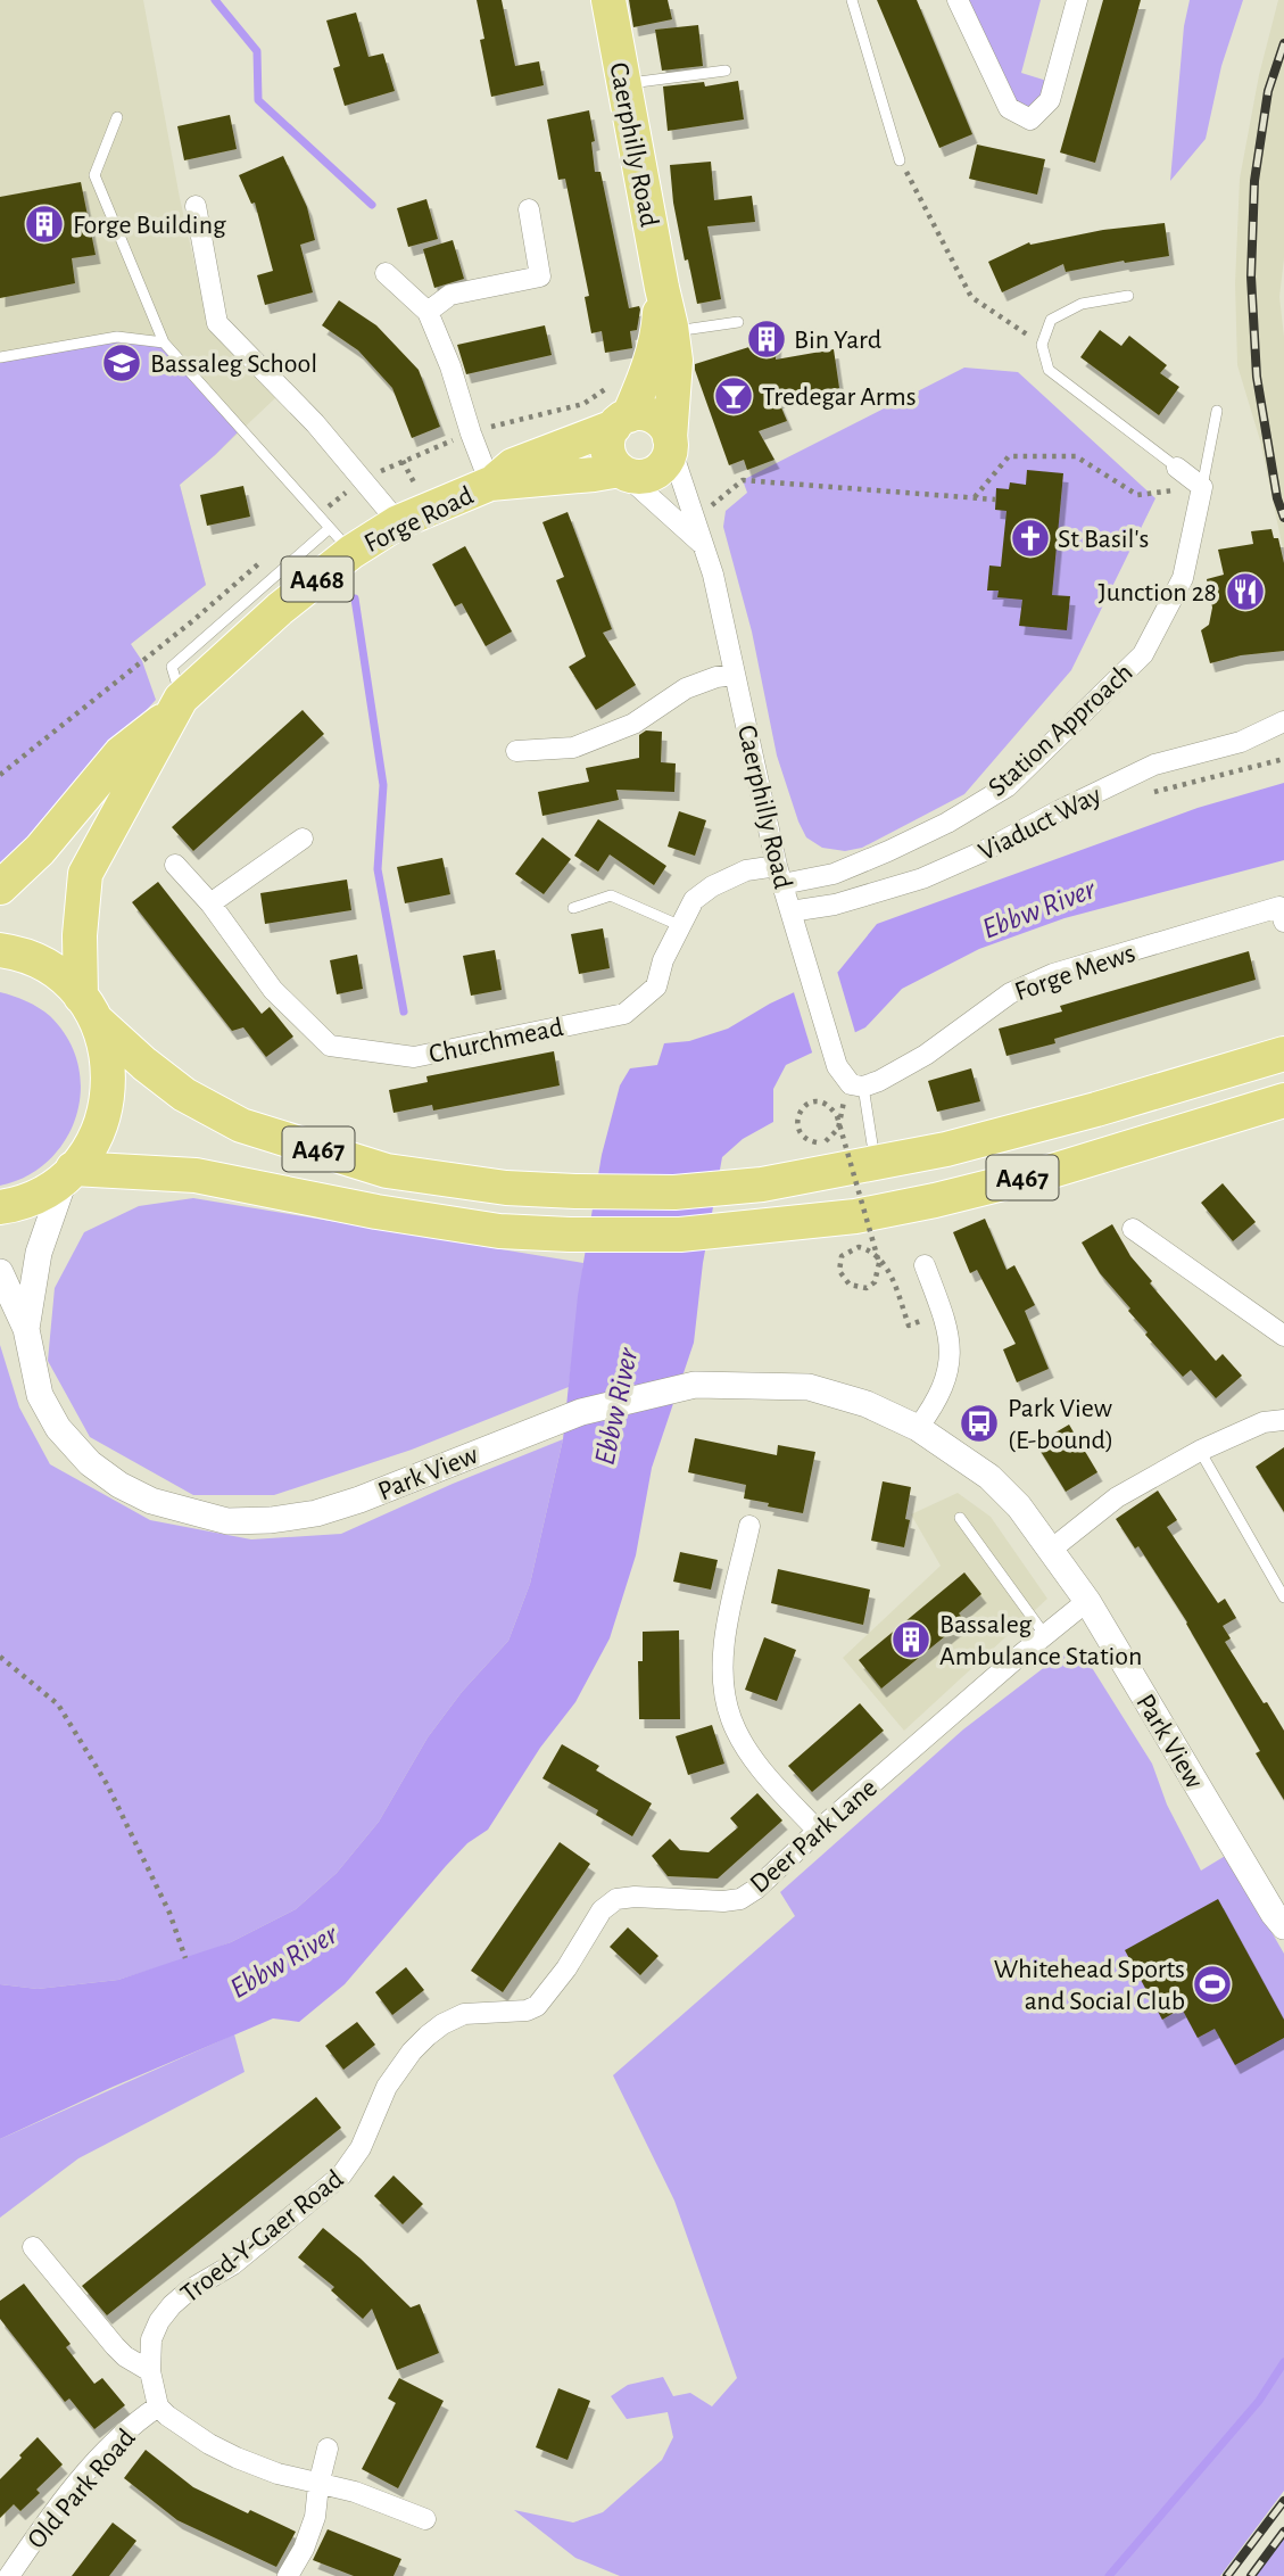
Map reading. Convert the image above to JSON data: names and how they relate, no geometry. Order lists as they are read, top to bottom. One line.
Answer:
{"streets":{"main road":["Caerphilly Road","Forge Road","A468","A467"],"street":["Station Approach","Viaduct Way","Forge Mews","Churchmead","Park View","Deer Park Lane","Troed-Y-Gaer Road","Old Park Road"]},"crossings":[["Caerphilly Road","Forge Road"],["Caerphilly Road","Station Approach"],["Caerphilly Road","Viaduct Way"],["Caerphilly Road","Forge Mews"],["Caerphilly Road","Churchmead"],["Forge Road","A467"],["Forge Road","Park View"],["Station Approach","Churchmead"],["A467","Park View"],["Park View","Deer Park Lane"],["Deer Park Lane","Troed-Y-Gaer Road"],["Troed-Y-Gaer Road","Old Park Road"]],"water":["Ebbw River"],"places":{"building":["Forge Building","Bin Yard","Bassaleg Ambulance Station"],"school or university":["Bassaleg School"],"bar":["Tredegar Arms"],"church":["St Basil's"],"restaurant":["Junction 28"],"bus stop":["Park View (E-bound)"],"sports":["Whitehead Sports and Social Club"]}}
